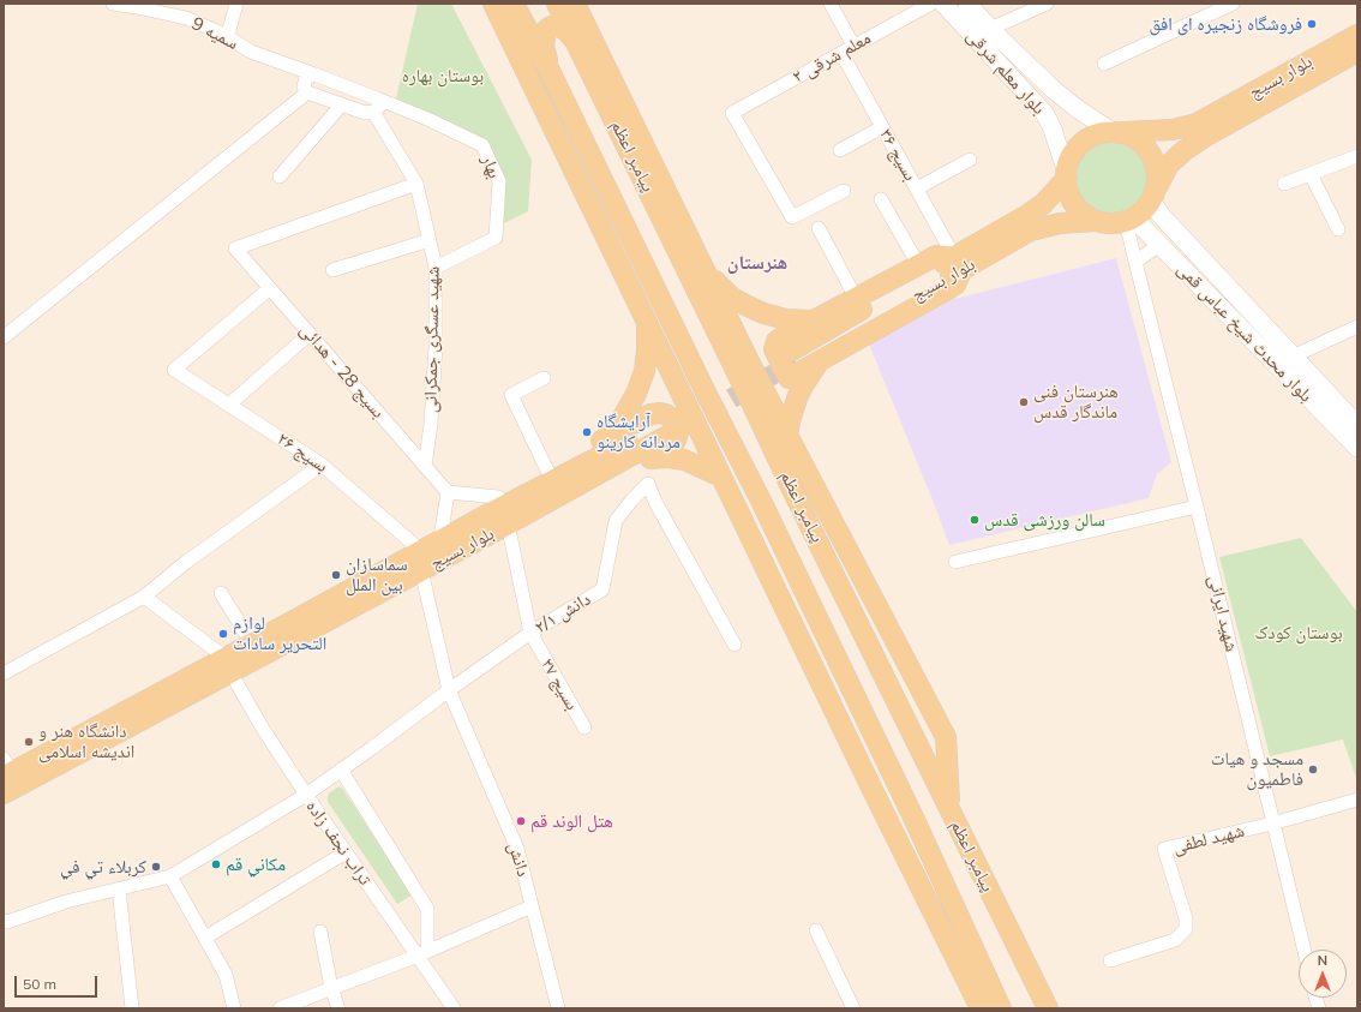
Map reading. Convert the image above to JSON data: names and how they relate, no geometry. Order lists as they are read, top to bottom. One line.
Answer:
{"streets":{"main road":["بلوار معلم شرقی","بلوار بسیج","پیامبر اعظم","بلوار محدث شیخ عباس قمی"],"street":["سمیه 9","معلم شرقی ۲","بسیج ۳۶","بهار","شهید عسگری جمکرانی","بسیج 28 - هدائی","بسیج ۲۶","دانش ۲/۱","شهید ایرانی","بسیج ۲۷","شهید لطفی","تراب نجف زاده","دانش"]},"crossings":[["سمیه 9","بهار"],["معلم شرقی ۲","بسیج ۳۶"],["بلوار معلم شرقی","بلوار بسیج"],["بلوار معلم شرقی","بلوار محدث شیخ عباس قمی"],["بلوار معلم شرقی","شهید ایرانی"],["بلوار بسیج","بسیج ۳۶"],["بلوار بسیج","بلوار محدث شیخ عباس قمی"],["بلوار بسیج","بسیج ۲۶"],["بلوار بسیج","شهید ایرانی"],["بلوار بسیج","بسیج ۲۷"],["بلوار بسیج","تراب نجف زاده"],["بلوار بسیج","دانش"],["بهار","شهید عسگری جمکرانی"],["بلوار محدث شیخ عباس قمی","شهید ایرانی"],["شهید عسگری جمکرانی","بسیج 28 - هدائی"],["بسیج 28 - هدائی","بسیج ۲۶"],["بسیج ۲۶","دانش"],["دانش ۲/۱","بسیج ۲۷"],["دانش ۲/۱","تراب نجف زاده"],["دانش ۲/۱","دانش"],["شهید ایرانی","شهید لطفی"]],"districts":["هنرستان"],"parks":["بوستان بهاره","بوستان کودک"],"places":["فروشگاه زنجیره ای افق","هنرستان فنی ماندگار قدس","آرایشگاه مردانه کارینو","سالن ورزشی قدس","سماسازان بین الملل","لوازم التحریر سادات","دانشگاه هنر و اندیشه اسلامی","مسجد و هیات فاطمیون","هتل الوند قم","مكاني قم","كربلاء تي في"],"scale_bar":"50 m","north":"top"}
